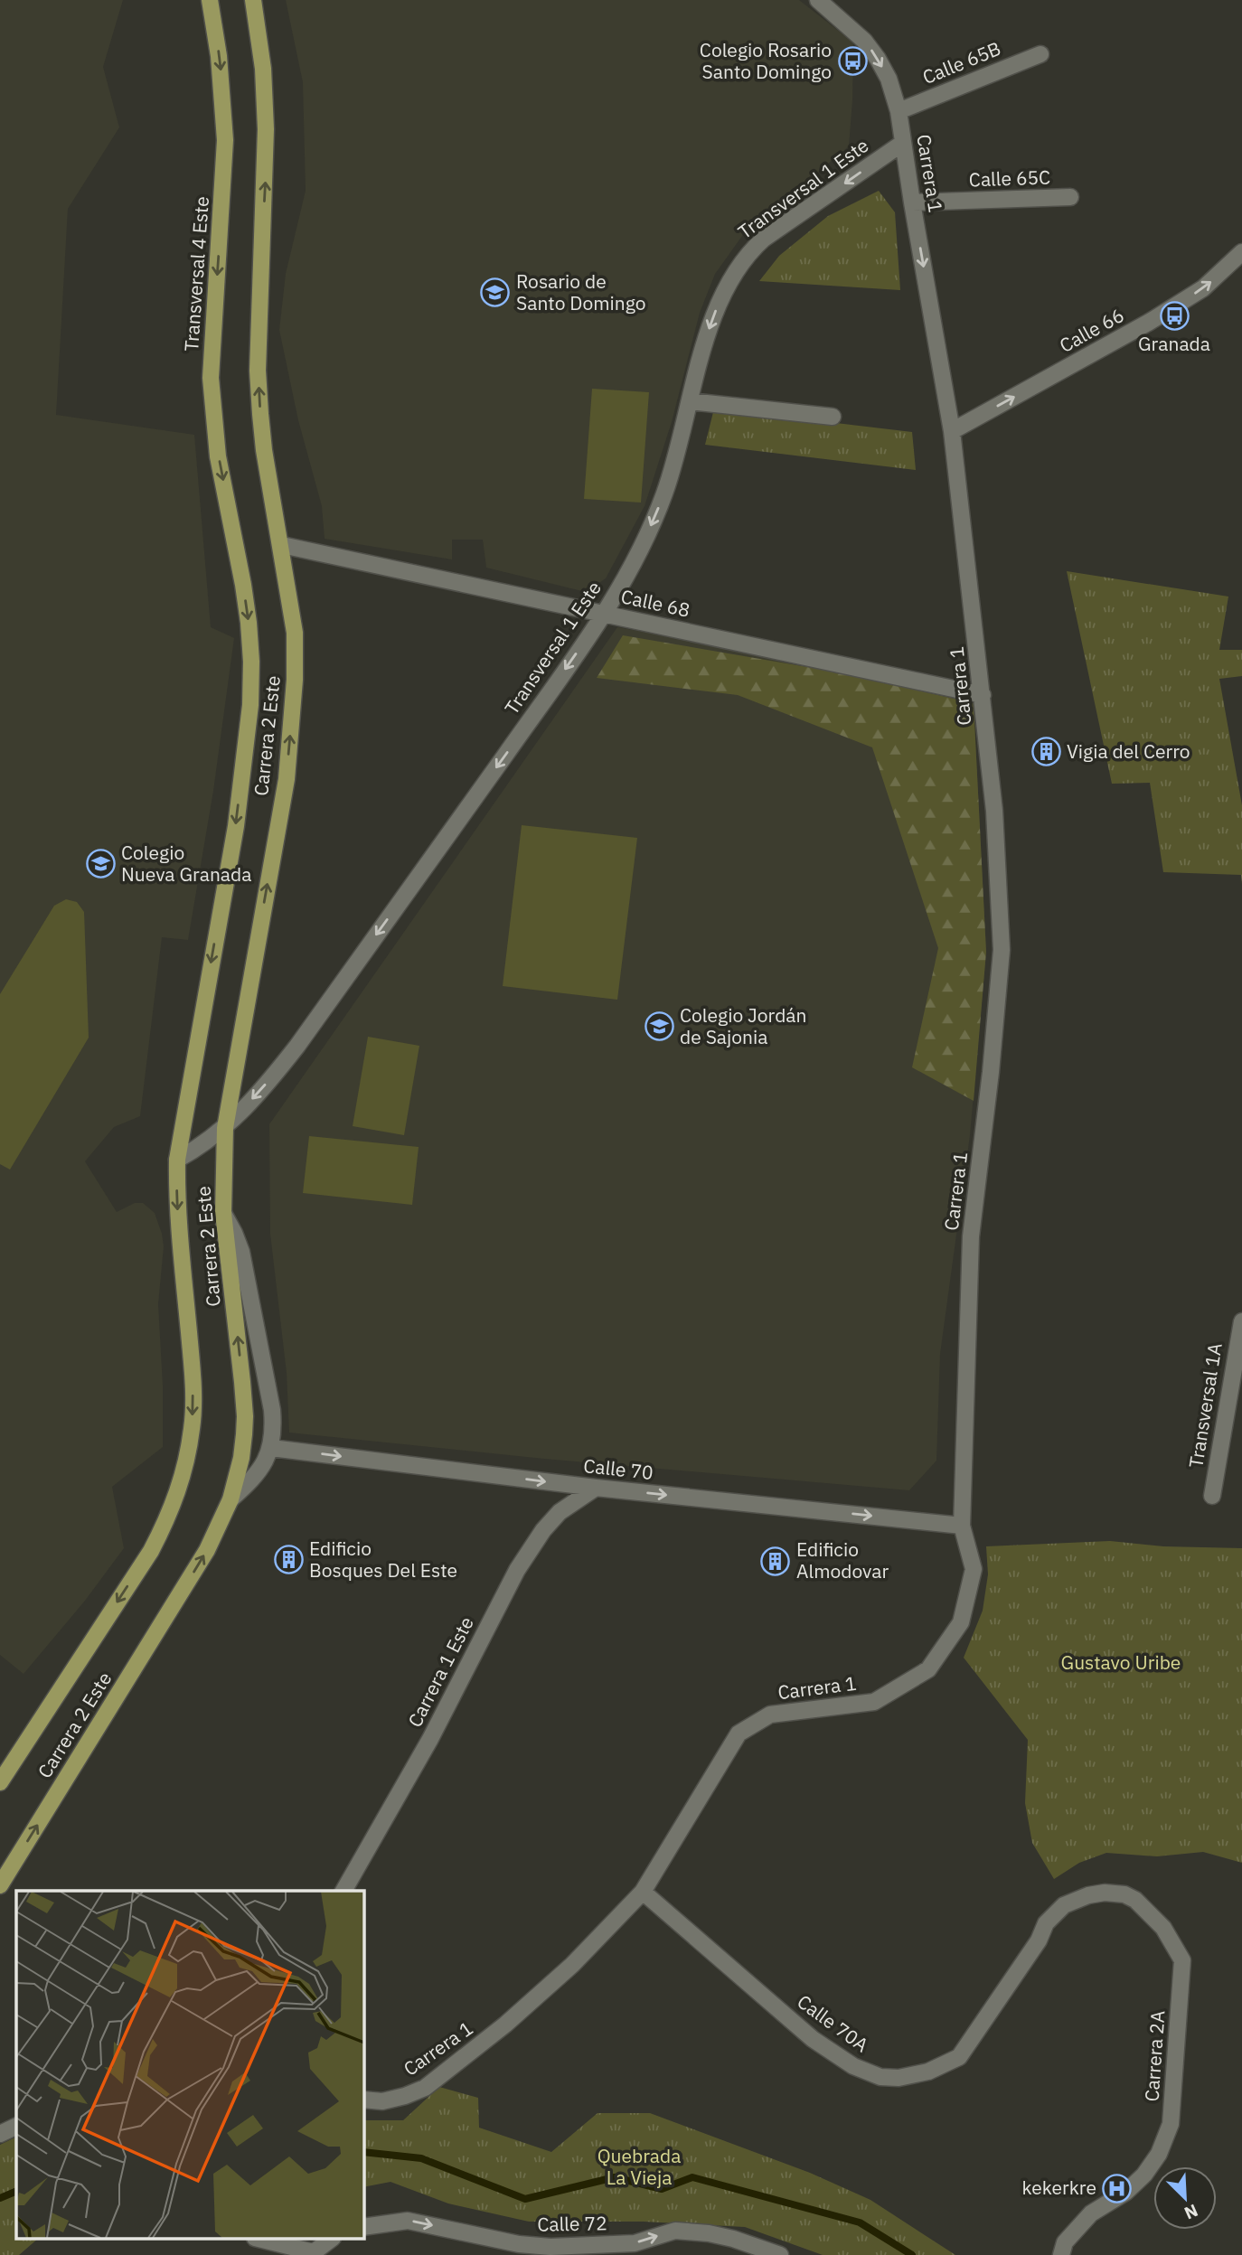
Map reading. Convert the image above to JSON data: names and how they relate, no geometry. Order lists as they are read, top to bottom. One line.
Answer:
{"streets":{"main road":["Transversal 4 Este","Carrera 2 Este"],"street":["Calle 65B","Carrera 1","Calle 65C","Transversal 1 Este","Calle 66","Calle 68","Transversal 1A","Calle 70","Carrera 1 Este","Calle 70A","Carrera 2A","Calle 72"]},"crossings":[["Calle 65B","Carrera 1"],["Carrera 1","Calle 65C"],["Carrera 1","Transversal 1 Este"],["Carrera 1","Calle 66"],["Carrera 1","Calle 68"],["Carrera 1","Calle 70"],["Carrera 1","Calle 70A"],["Transversal 1 Este","Calle 68"],["Transversal 1 Este","Carrera 2 Este"],["Transversal 4 Este","Carrera 2 Este"],["Calle 68","Carrera 2 Este"],["Calle 70","Carrera 1 Este"],["Calle 70A","Carrera 2A"]],"one_way":["Transversal 1 Este","Calle 66","Calle 70","Calle 72"],"parks":["Gustavo Uribe","Quebrada La Vieja"],"places":{"bus stop":["Colegio Rosario Santo Domingo","Granada"],"school or university":["Rosario de Santo Domingo","Colegio Nueva Granada","Colegio Jordán de Sajonia"],"building":["Vigia del Cerro","Edificio Bosques Del Este","Edificio Almodovar"],"hospital":["kekerkre"]},"north":"bottom right"}
